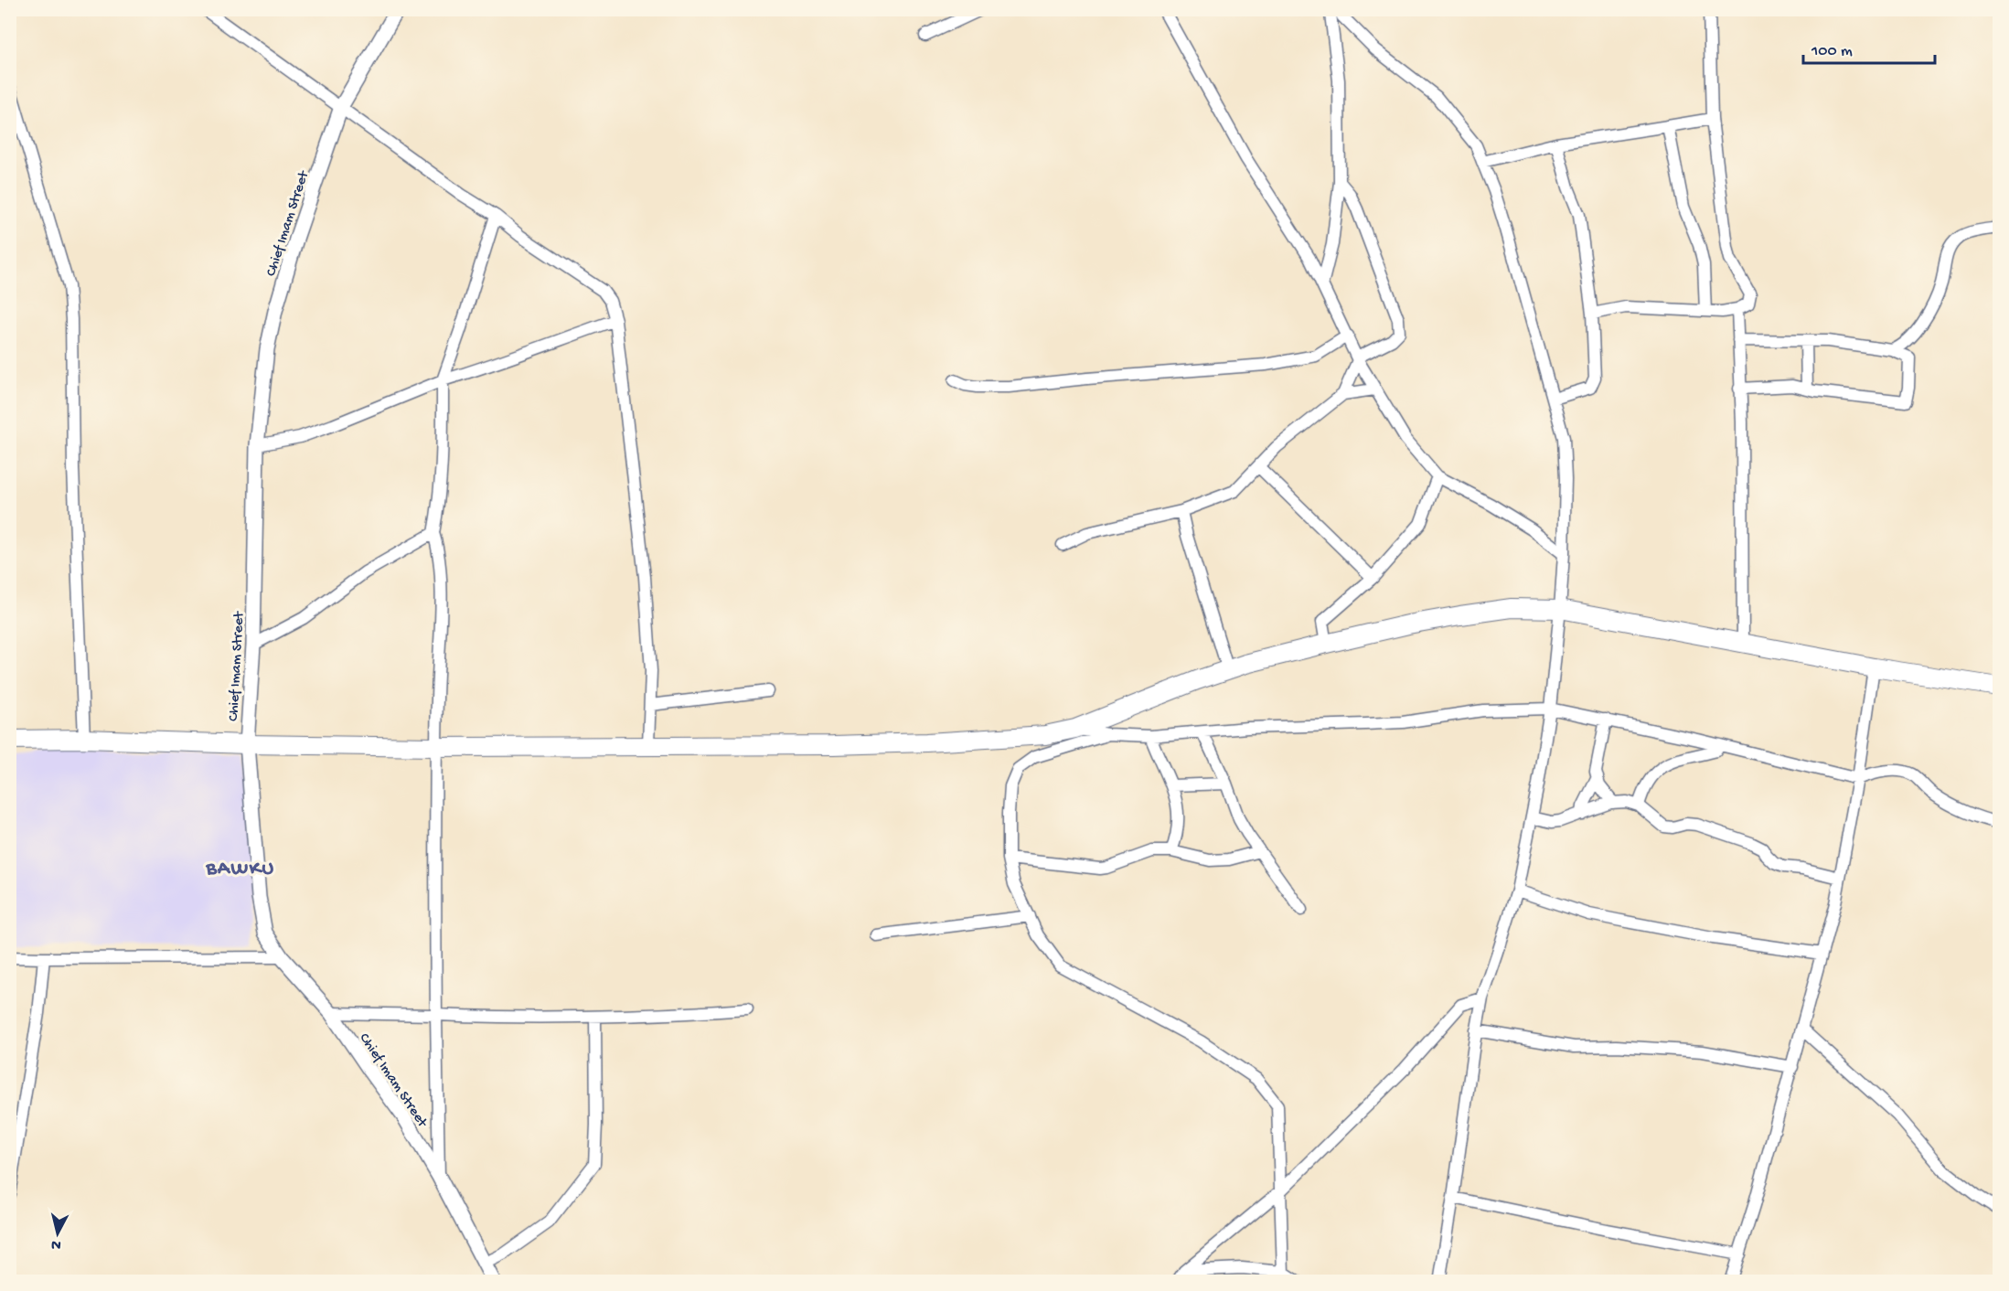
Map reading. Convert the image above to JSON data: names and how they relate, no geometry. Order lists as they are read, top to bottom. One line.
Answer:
{"streets":{"street":["Chief Imam Street"]},"districts":["BAWKU"],"scale_bar":"100 m","north":"bottom"}
